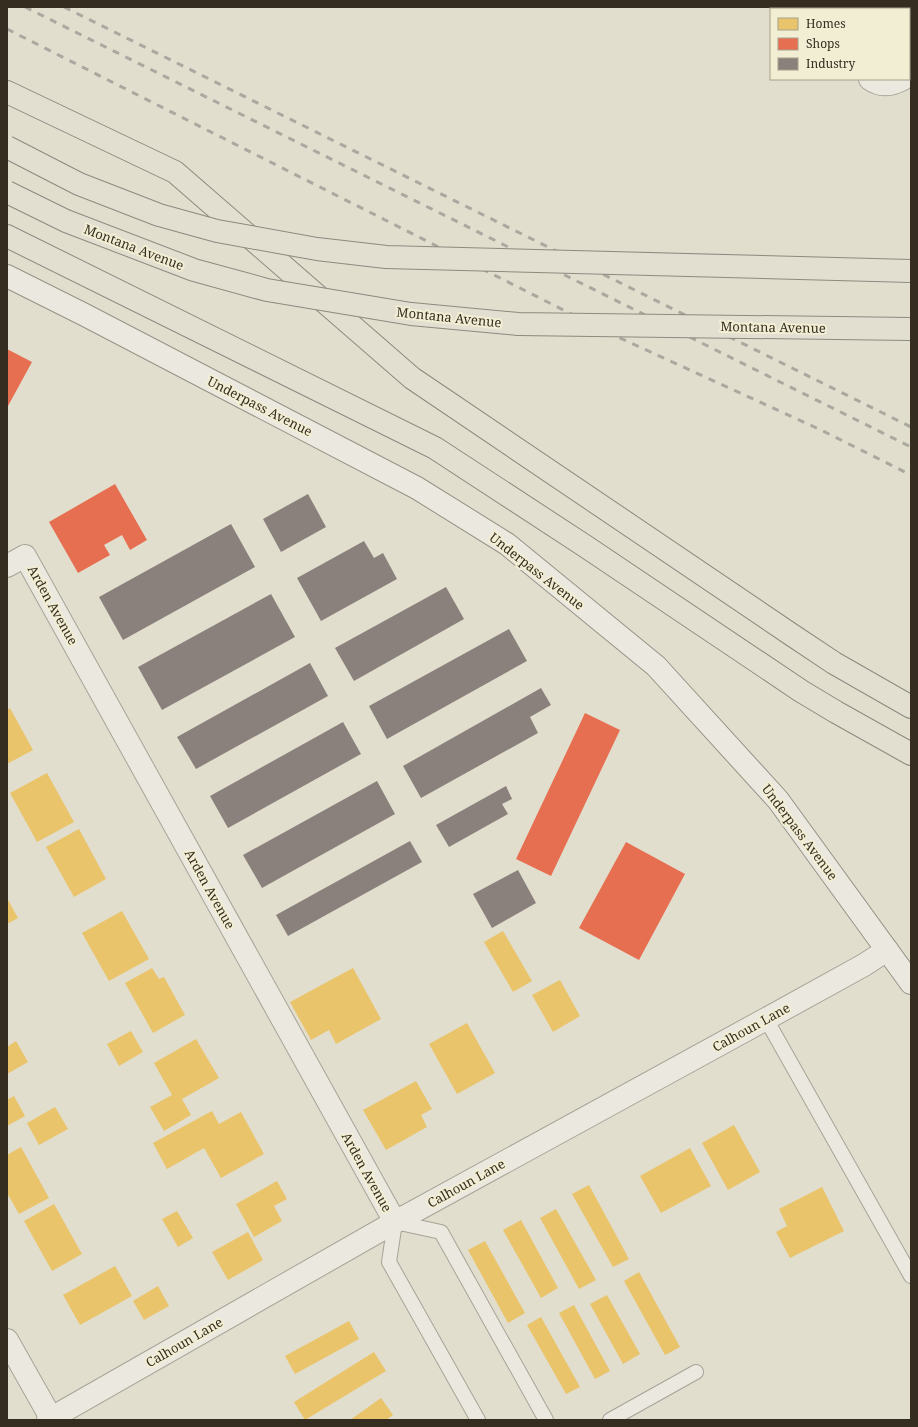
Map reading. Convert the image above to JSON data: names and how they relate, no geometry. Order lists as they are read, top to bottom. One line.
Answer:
{"streets":{"main road":["Montana Avenue"],"street":["Underpass Avenue","Arden Avenue","Calhoun Lane"]},"crossings":[["Underpass Avenue","Calhoun Lane"],["Arden Avenue","Calhoun Lane"]],"legend":["Homes","Shops","Industry"]}
